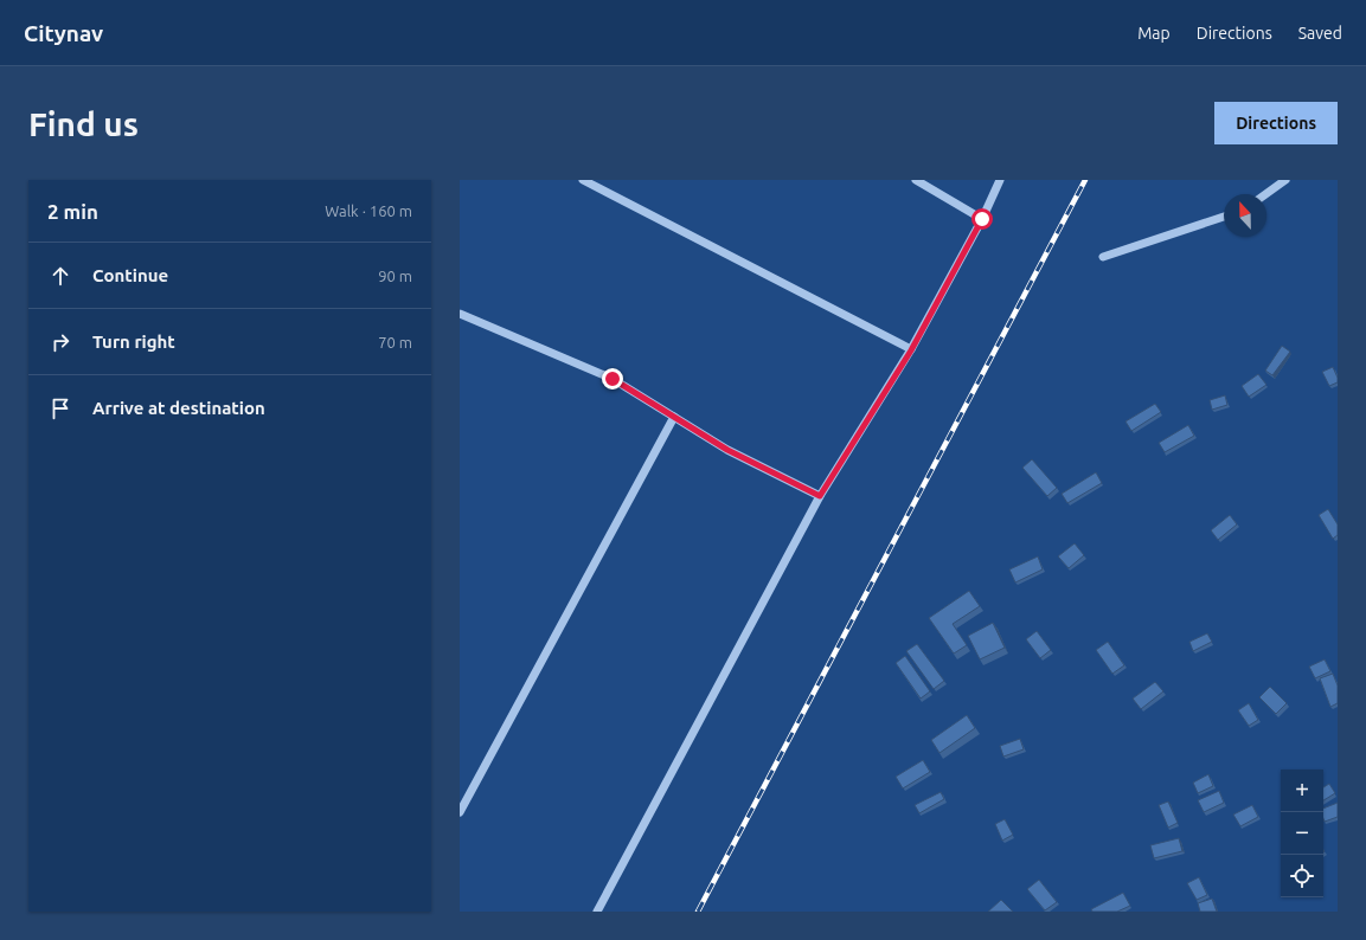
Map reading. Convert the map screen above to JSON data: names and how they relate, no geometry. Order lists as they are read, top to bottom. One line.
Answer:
{"north":"top","page":{"header":"Citynav","nav":["Map","Directions","Saved"],"buttons":"Directions","title":"Find us","heading":["2 min","Walk · 160 m"],"list":[["Continue","90 m"],["Turn right","70 m"],"Arrive at destination"],"map_buttons":["+","−"]}}
